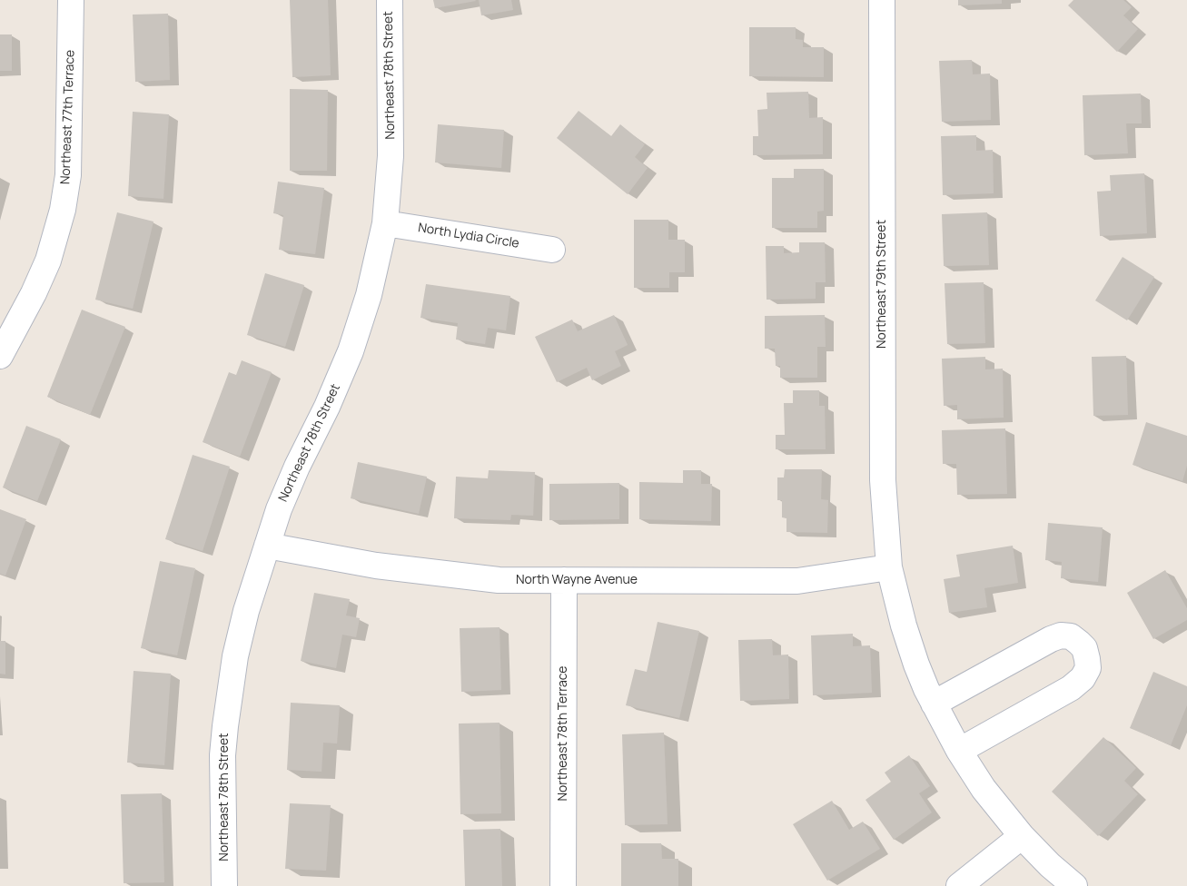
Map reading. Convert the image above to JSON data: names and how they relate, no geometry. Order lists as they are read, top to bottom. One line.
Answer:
{"streets":{"street":["Northeast 78th Street","Northeast 77th Terrace","North Lydia Circle","Northeast 79th Street","North Wayne Avenue","Northeast 78th Terrace"]},"crossings":[["Northeast 78th Street","North Lydia Circle"],["Northeast 78th Street","North Wayne Avenue"],["Northeast 79th Street","North Wayne Avenue"],["North Wayne Avenue","Northeast 78th Terrace"]]}
